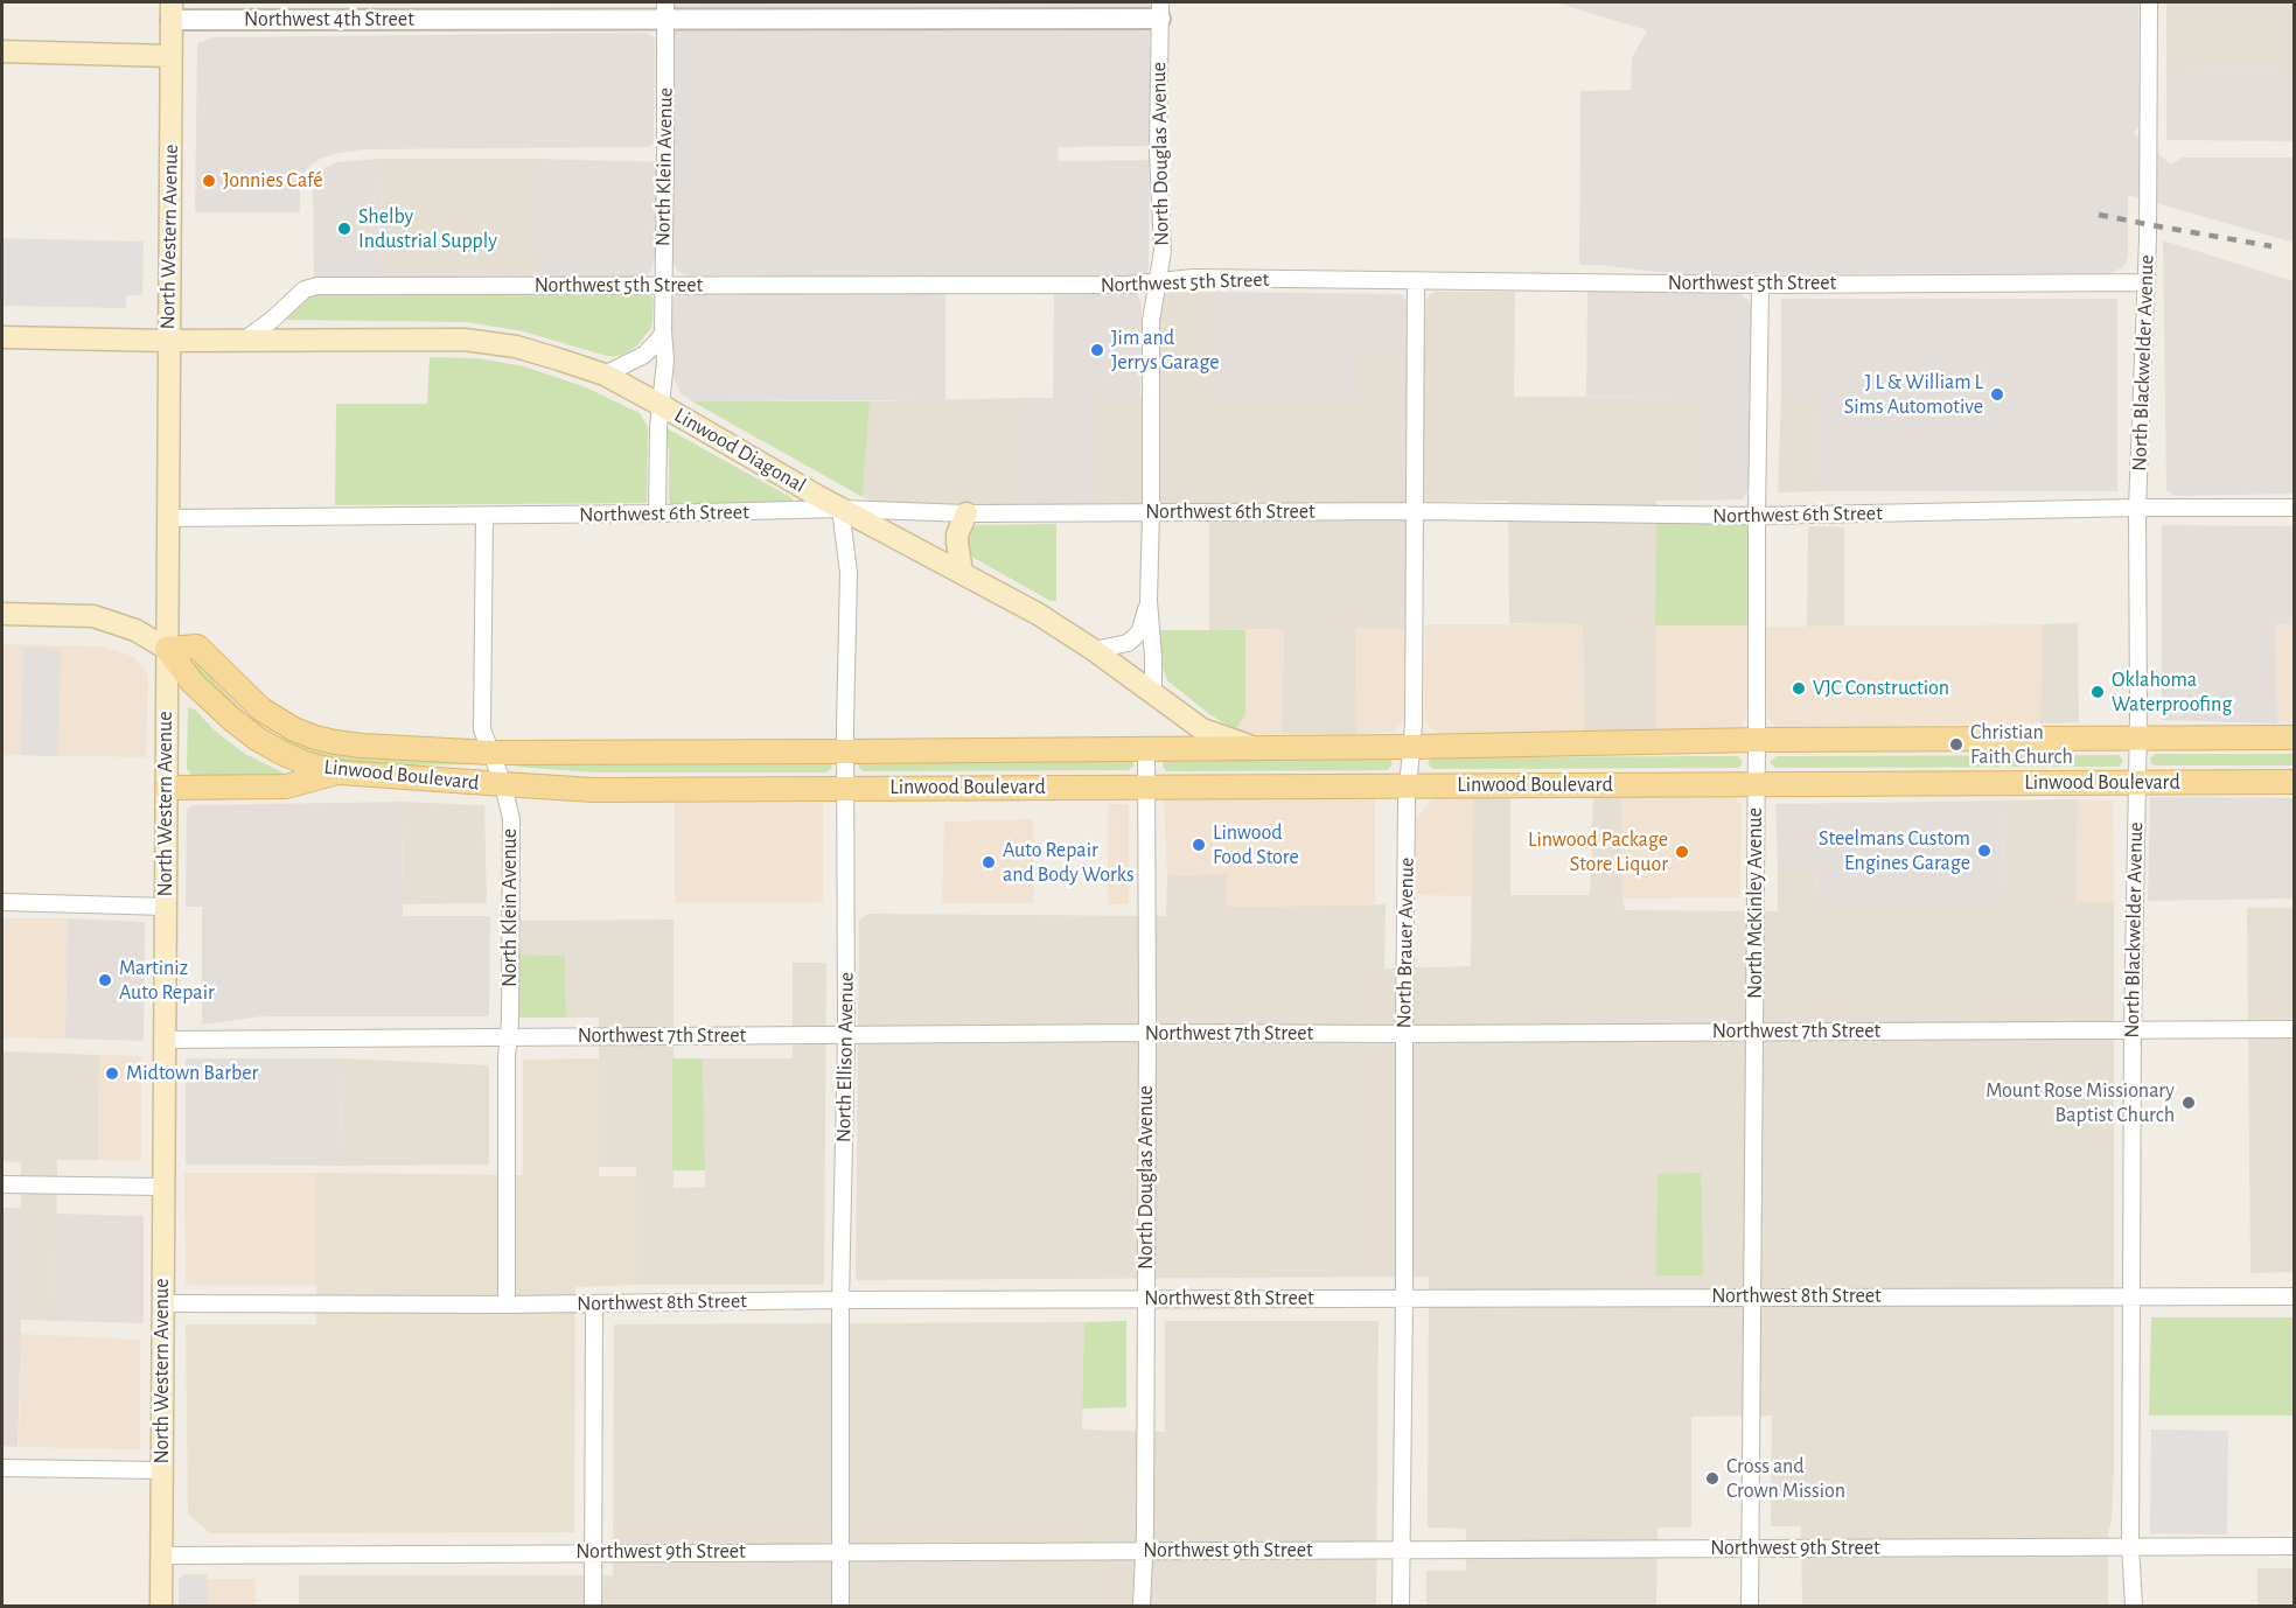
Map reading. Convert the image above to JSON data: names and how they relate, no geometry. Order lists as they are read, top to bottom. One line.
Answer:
{"streets":{"main road":["North Western Avenue","Linwood Diagonal","Linwood Boulevard"],"street":["Northwest 4th Street","North Douglas Avenue","North Klein Avenue","Northwest 5th Street","North Blackwelder Avenue","Northwest 6th Street","North McKinley Avenue","North Brauer Avenue","Northwest 7th Street","North Ellison Avenue","Northwest 8th Street","Northwest 9th Street"]},"crossings":[["Northwest 4th Street","North Douglas Avenue"],["Northwest 4th Street","North Klein Avenue"],["Northwest 4th Street","North Western Avenue"],["North Douglas Avenue","Northwest 5th Street"],["North Douglas Avenue","Linwood Diagonal"],["North Douglas Avenue","Northwest 6th Street"],["North Douglas Avenue","Linwood Boulevard"],["North Douglas Avenue","Northwest 7th Street"],["North Douglas Avenue","Northwest 8th Street"],["North Douglas Avenue","Northwest 9th Street"],["North Klein Avenue","Northwest 5th Street"],["North Klein Avenue","Linwood Diagonal"],["North Klein Avenue","Northwest 6th Street"],["North Klein Avenue","Linwood Boulevard"],["North Klein Avenue","Northwest 7th Street"],["North Klein Avenue","Northwest 8th Street"],["North Western Avenue","Linwood Diagonal"],["North Western Avenue","Northwest 6th Street"],["North Western Avenue","Linwood Boulevard"],["North Western Avenue","Northwest 7th Street"],["North Western Avenue","Northwest 8th Street"],["North Western Avenue","Northwest 9th Street"],["Northwest 5th Street","North Blackwelder Avenue"],["Northwest 5th Street","Linwood Diagonal"],["Northwest 5th Street","North McKinley Avenue"],["Northwest 5th Street","North Brauer Avenue"],["North Blackwelder Avenue","Northwest 6th Street"],["North Blackwelder Avenue","Linwood Boulevard"],["North Blackwelder Avenue","Northwest 7th Street"],["North Blackwelder Avenue","Northwest 8th Street"],["North Blackwelder Avenue","Northwest 9th Street"],["Linwood Diagonal","Northwest 6th Street"],["Linwood Diagonal","Linwood Boulevard"],["Linwood Diagonal","North Ellison Avenue"],["Northwest 6th Street","North McKinley Avenue"],["Northwest 6th Street","North Brauer Avenue"],["Northwest 6th Street","North Ellison Avenue"],["Linwood Boulevard","North McKinley Avenue"],["Linwood Boulevard","North Brauer Avenue"],["Linwood Boulevard","North Ellison Avenue"],["North McKinley Avenue","Northwest 7th Street"],["North McKinley Avenue","Northwest 8th Street"],["North McKinley Avenue","Northwest 9th Street"],["North Brauer Avenue","Northwest 7th Street"],["North Brauer Avenue","Northwest 8th Street"],["North Brauer Avenue","Northwest 9th Street"],["Northwest 7th Street","North Ellison Avenue"],["North Ellison Avenue","Northwest 8th Street"],["North Ellison Avenue","Northwest 9th Street"]],"places":["Jonnies Café","Shelby Industrial Supply","Jim and Jerrys Garage","J L & William L Sims Automotive","VJC Construction","Oklahoma Waterproofing","Christian Faith Church","Linwood Food Store","Steelmans Custom Engines Garage","Linwood Package Store Liquor","Auto Repair and Body Works","Martiniz Auto Repair","Midtown Barber","Mount Rose Missionary Baptist Church","Cross and Crown Mission"]}
